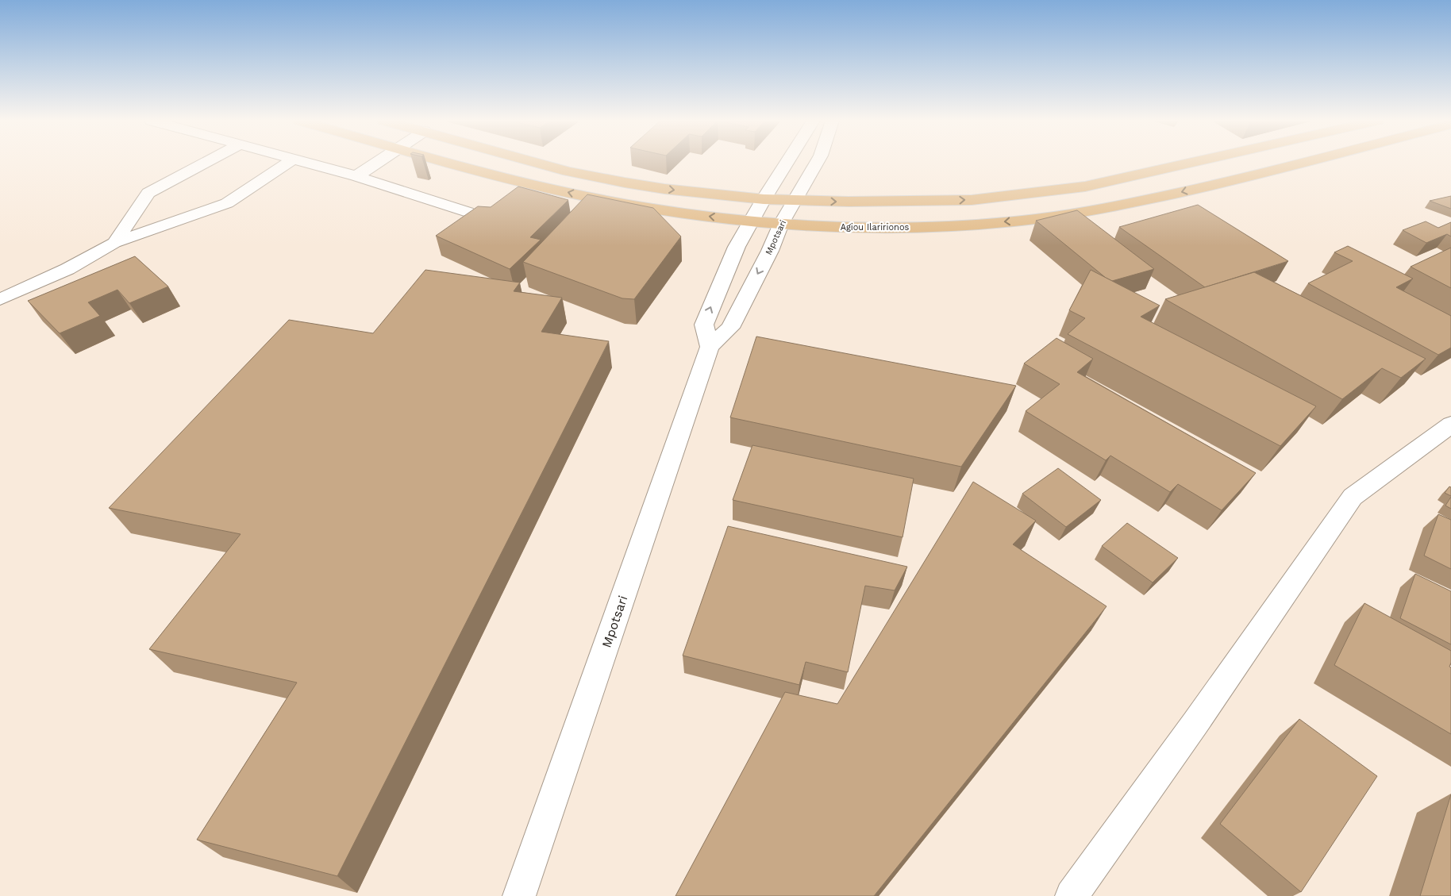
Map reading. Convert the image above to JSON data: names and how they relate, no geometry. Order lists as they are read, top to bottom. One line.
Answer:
{"streets":{"main road":["Agiou Ilaririonos"],"street":["Mpotsari"]},"crossings":[["Agiou Ilaririonos","Mpotsari"]]}
